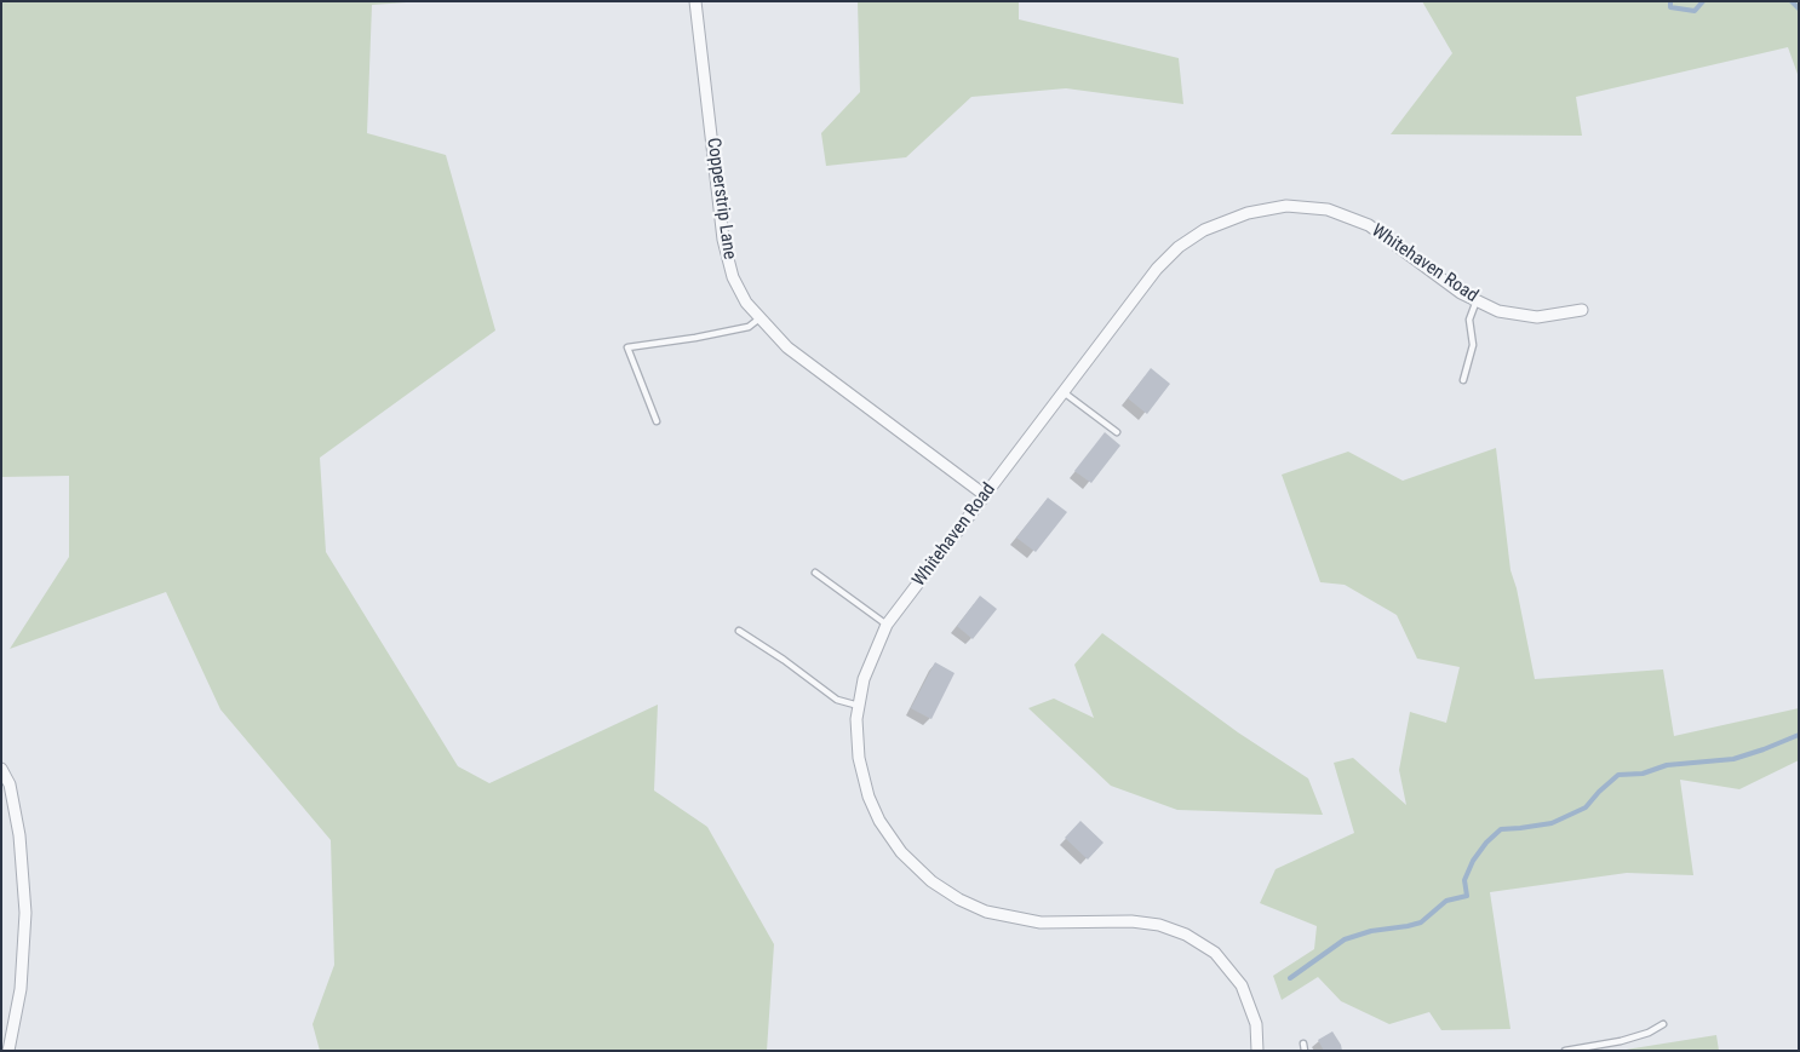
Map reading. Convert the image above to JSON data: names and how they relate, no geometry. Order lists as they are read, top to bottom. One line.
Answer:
{"streets":{"street":["Copperstrip Lane","Whitehaven Road"]},"crossings":[["Copperstrip Lane","Whitehaven Road"]]}
